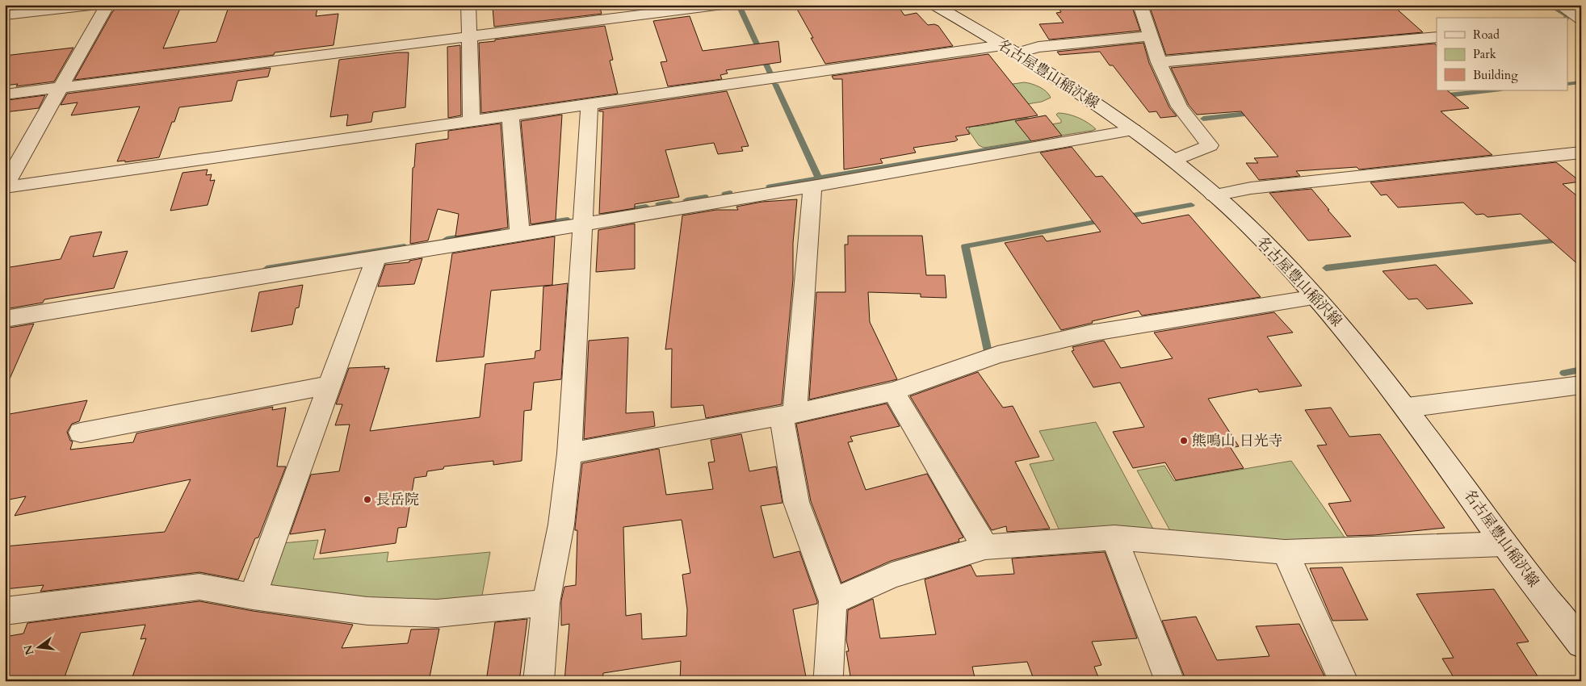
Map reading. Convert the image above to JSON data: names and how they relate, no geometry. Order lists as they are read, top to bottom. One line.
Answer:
{"streets":{"street":["名古屋豊山稲沢線"]},"places":["熊鳴山 日光寺","長岳院"],"legend":["Road","Park","Building"],"north":"left"}
